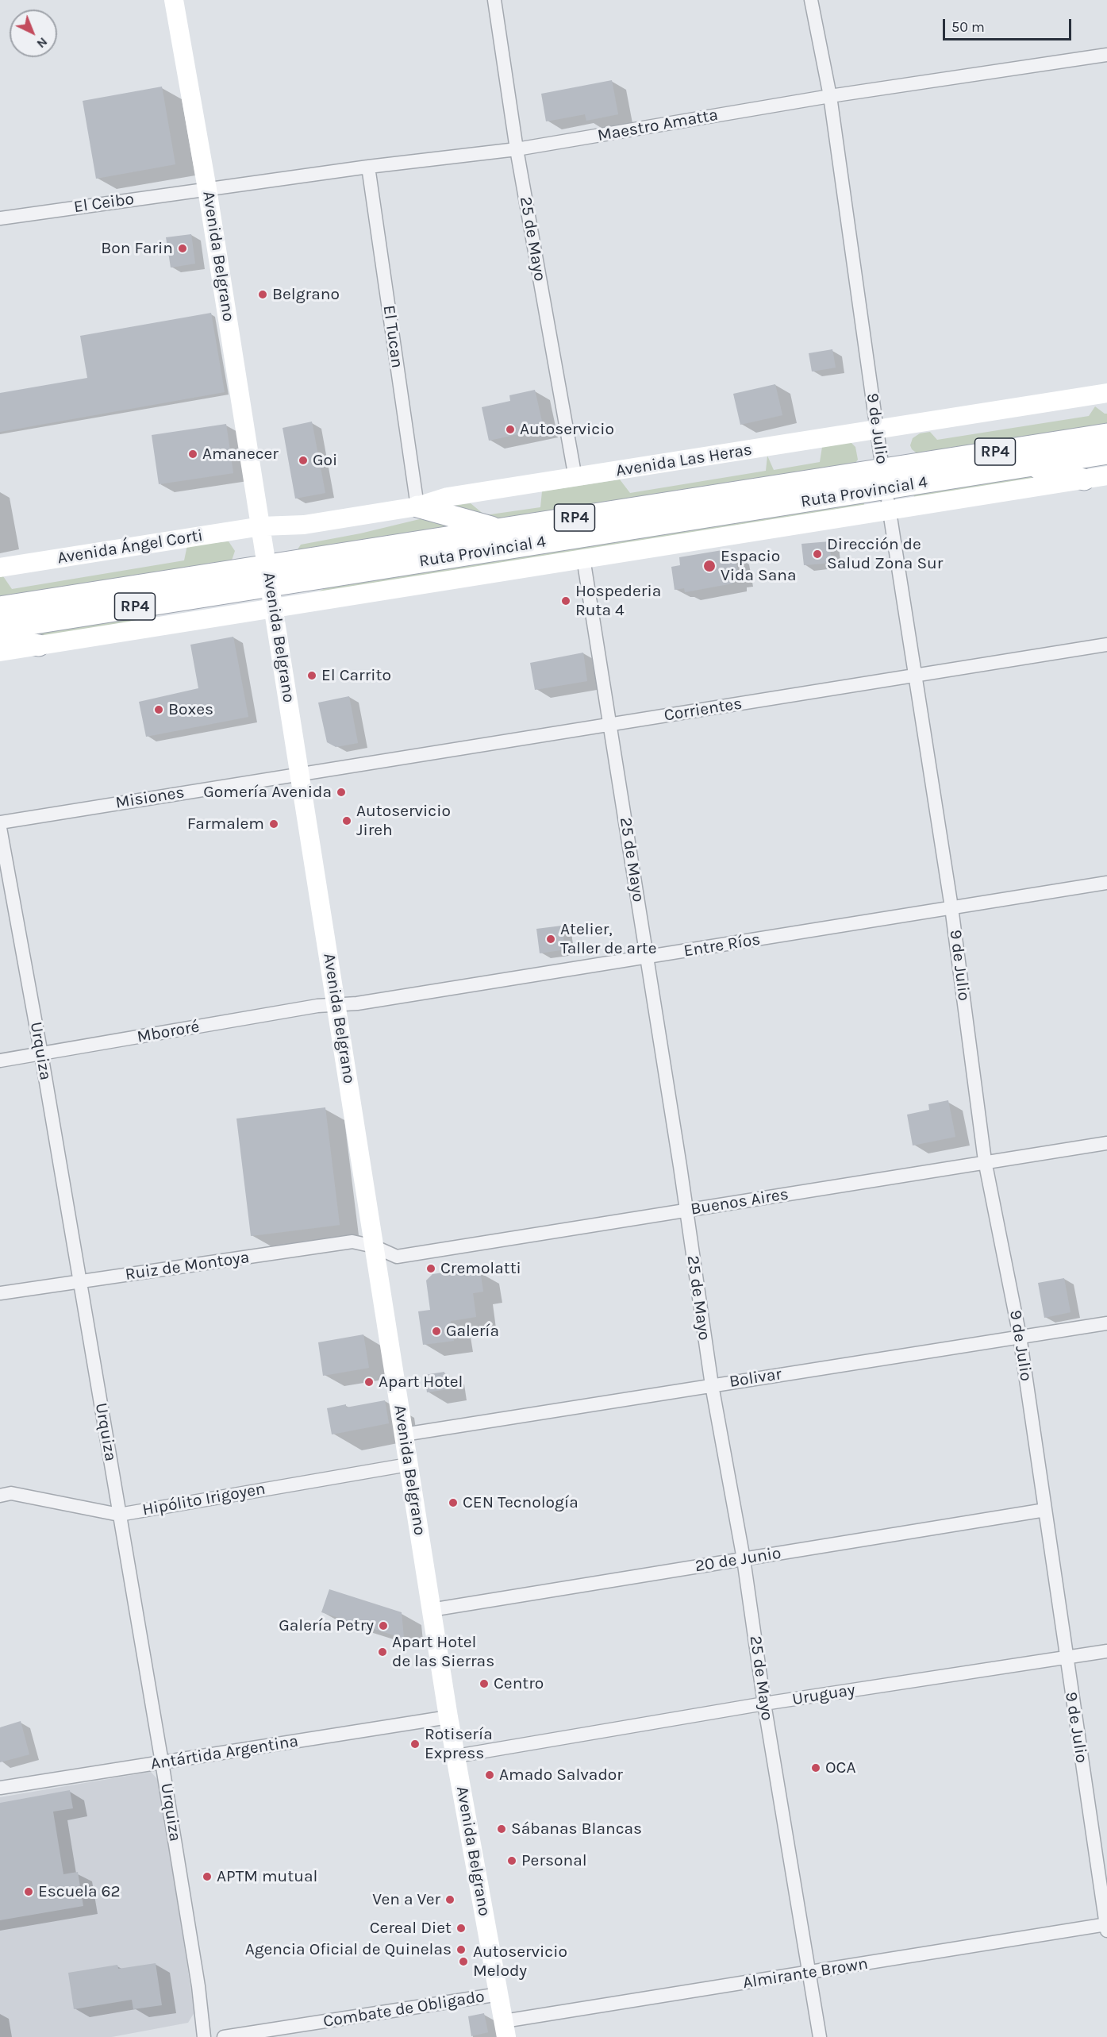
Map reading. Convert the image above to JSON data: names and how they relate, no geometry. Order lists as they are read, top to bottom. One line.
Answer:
{"streets":{"main road":["Avenida Belgrano","RP4","Avenida Las Heras","Ruta Provincial 4","Avenida Ángel Corti"],"street":["Maestro Amatta","El Ceibo","25 de Mayo","El Tucan","9 de Julio","Corrientes","Misiones","Entre Ríos","Mbororé","Urquiza","Buenos Aires","Ruiz de Montoya","Bolivar","Hipólito Irigoyen","20 de Junio","Uruguay","Antártida Argentina","Almirante Brown","Combate de Obligado"]},"crossings":[["Maestro Amatta","El Ceibo"],["Maestro Amatta","25 de Mayo"],["Maestro Amatta","Avenida Belgrano"],["Maestro Amatta","El Tucan"],["Maestro Amatta","9 de Julio"],["El Ceibo","Avenida Belgrano"],["25 de Mayo","Avenida Las Heras"],["25 de Mayo","Corrientes"],["25 de Mayo","Entre Ríos"],["25 de Mayo","Buenos Aires"],["25 de Mayo","Bolivar"],["25 de Mayo","20 de Junio"],["25 de Mayo","Uruguay"],["25 de Mayo","Almirante Brown"],["Avenida Belgrano","Avenida Las Heras"],["Avenida Belgrano","Ruta Provincial 4"],["Avenida Belgrano","Avenida Ángel Corti"],["Avenida Belgrano","Corrientes"],["Avenida Belgrano","Misiones"],["Avenida Belgrano","Entre Ríos"],["Avenida Belgrano","Mbororé"],["Avenida Belgrano","Buenos Aires"],["Avenida Belgrano","Ruiz de Montoya"],["Avenida Belgrano","Bolivar"],["Avenida Belgrano","Hipólito Irigoyen"],["Avenida Belgrano","20 de Junio"],["Avenida Belgrano","Uruguay"],["Avenida Belgrano","Antártida Argentina"],["Avenida Belgrano","Almirante Brown"],["Avenida Belgrano","Combate de Obligado"],["El Tucan","Avenida Las Heras"],["9 de Julio","Avenida Las Heras"],["9 de Julio","Ruta Provincial 4"],["9 de Julio","Corrientes"],["9 de Julio","Entre Ríos"],["9 de Julio","Buenos Aires"],["9 de Julio","Bolivar"],["9 de Julio","20 de Junio"],["9 de Julio","Uruguay"],["9 de Julio","Almirante Brown"],["Avenida Las Heras","Avenida Ángel Corti"],["Corrientes","Misiones"],["Entre Ríos","Mbororé"],["Mbororé","Urquiza"],["Urquiza","Ruiz de Montoya"],["Urquiza","Hipólito Irigoyen"],["Urquiza","Antártida Argentina"],["Buenos Aires","Ruiz de Montoya"]],"places":["Bon Farin","Belgrano","Autoservicio","Amanecer","Goi","Dirección de Salud Zona Sur","Espacio Vida Sana","Hospederia Ruta 4","El Carrito","Boxes","Gomería Avenida","Autoservicio Jireh","Farmalem","Atelier, Taller de arte","Cremolatti","Galería","Apart Hotel","CEN Tecnología","Galería Petry","Apart Hotel de las Sierras","Centro","Rotisería Express","OCA","Amado Salvador","Sábanas Blancas","Personal","APTM mutual","Escuela 62","Ven a Ver","Cereal Diet","Agencia Oficial de Quinelas","Autoservicio Melody"],"scale_bar":"50 m","north":"bottom right"}
